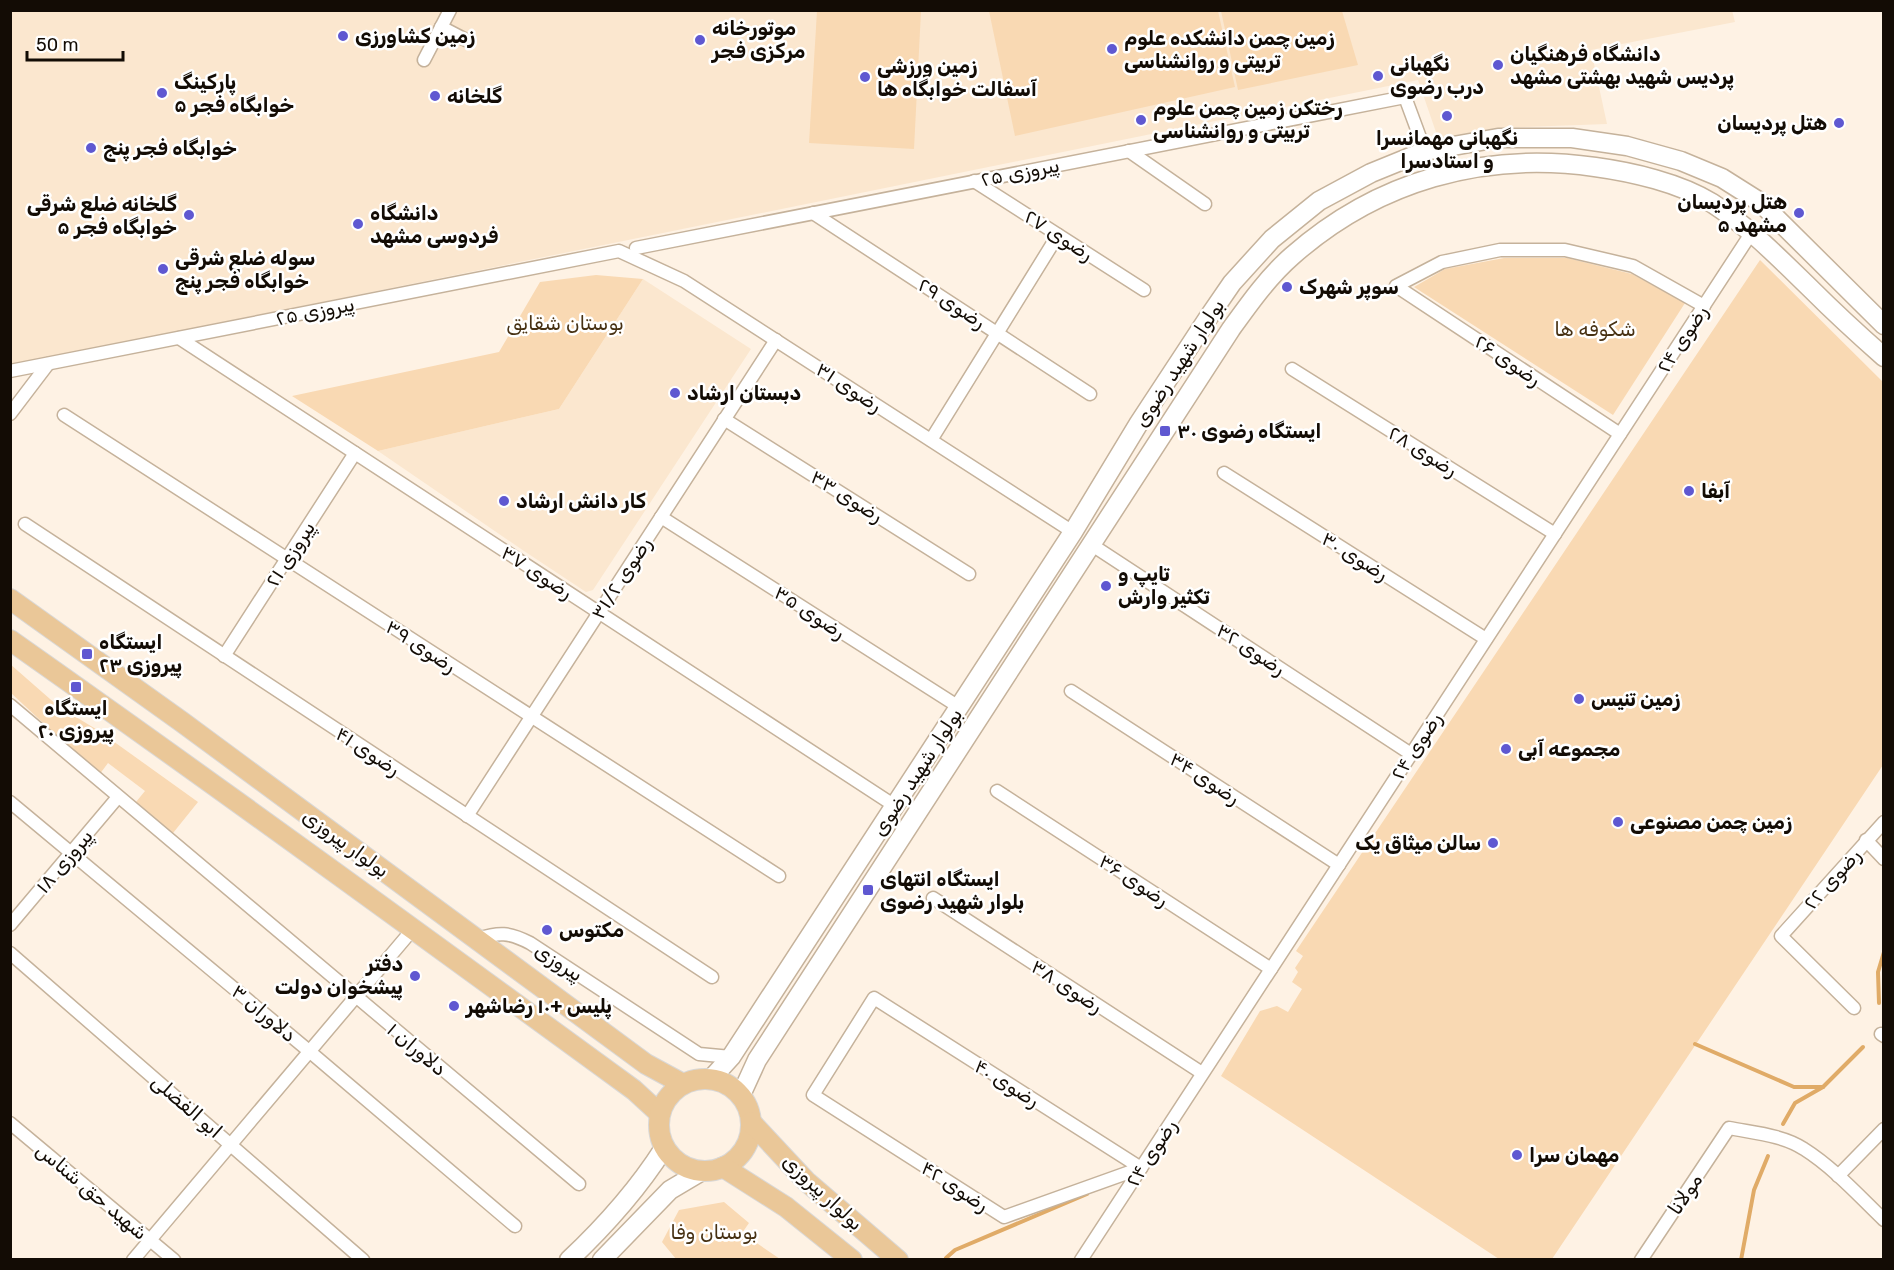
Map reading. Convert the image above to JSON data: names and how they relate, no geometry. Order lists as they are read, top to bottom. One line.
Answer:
{"streets":{"main road":["بولوار پیروزی"],"street":["پیروزی ۲۵","رضوی ۲۷","رضوی ۲۹","رضوی ۲۴","رضوی ۲۶","بولوار شهید رضوی","رضوی ۳۱","رضوی ۲۸","رضوی ۳۳","پیروزی ۲۱","رضوی ۳۰","رضوی ۳۷","رضوی ۳۱/۲","رضوی ۳۵","رضوی ۳۹","رضوی ۳۲","رضوی ۴۱","رضوی ۳۴","پیروزی ۱۸","رضوی ۲۲","رضوی ۳۶","پیروزی","رضوی ۳۸","دلاوران ۳","دلاوران ۱","رضوی ۴۰","ابو الفضلی","رضوی ۴۲","شهید حق شناس","مولانا"]},"crossings":[["پیروزی ۲۵","رضوی ۲۷"],["پیروزی ۲۵","رضوی ۲۹"],["پیروزی ۲۵","بولوار شهید رضوی"],["پیروزی ۲۵","رضوی ۳۱"],["پیروزی ۲۵","رضوی ۳۷"],["رضوی ۲۴","رضوی ۲۶"],["رضوی ۲۴","بولوار شهید رضوی"],["رضوی ۲۴","رضوی ۲۸"],["رضوی ۲۴","رضوی ۳۰"],["رضوی ۲۴","رضوی ۳۲"],["رضوی ۲۴","رضوی ۳۴"],["رضوی ۲۴","رضوی ۳۶"],["رضوی ۲۴","رضوی ۳۸"],["رضوی ۲۴","رضوی ۴۰"],["رضوی ۲۴","رضوی ۴۲"],["بولوار شهید رضوی","رضوی ۳۱"],["بولوار شهید رضوی","رضوی ۳۷"],["بولوار شهید رضوی","رضوی ۳۵"],["بولوار شهید رضوی","رضوی ۳۲"],["بولوار شهید رضوی","بولوار پیروزی"],["بولوار شهید رضوی","پیروزی"],["رضوی ۳۱","رضوی ۳۱/۲"],["رضوی ۳۳","رضوی ۳۱/۲"],["پیروزی ۲۱","رضوی ۳۷"],["پیروزی ۲۱","رضوی ۳۹"],["پیروزی ۲۱","رضوی ۴۱"],["رضوی ۳۷","رضوی ۳۱/۲"],["رضوی ۳۱/۲","رضوی ۳۵"],["رضوی ۳۱/۲","رضوی ۳۹"],["رضوی ۳۱/۲","رضوی ۴۱"],["بولوار پیروزی","پیروزی"],["پیروزی ۱۸","دلاوران ۳"],["پیروزی ۱۸","دلاوران ۱"],["رضوی ۴۰","رضوی ۴۲"]],"parks":["بوستان شقایق","شکوفه ها","بوستان وفا"],"places":{"other":["زمین کشاورزی","موتورخانه مرکزی فجر","زمین چمن دانشکده علوم تربیتی و روانشناسی","دانشگاه فرهنگیان پردیس شهید بهشتی مشهد","نگهبانی درب رضوی","زمین ورزشی آسفالت خوابگاه ها","پارکینگ خوابگاه فجر ۵","گلخانه","نگهبانی مهمانسرا و استادسرا","رختکن زمین چمن علوم تربیتی و روانشناسی","هتل پردیسان","خوابگاه فجر پنج","هتل پردیسان ۵ مشهد","گلخانه ضلع شرقی خوابگاه فجر ۵","دانشگاه فردوسی مشهد","سوله ضلع شرقی خوابگاه فجر پنج","سوپر شهرک","دبستان ارشاد","آبفا","کار دانش ارشاد","تایپ و تکثیر وارش","زمین تنیس","مجموعه آبی","زمین چمن مصنوعی","سالن میثاق یک","مکتوس","دفتر پیشخوان دولت","پلیس +۱۰ رضاشهر","مهمان سرا"],"transit":["ایستگاه رضوی ۳۰","ایستگاه پیروزی ۲۳","ایستگاه پیروزی ۲۰","ایستگاه انتهای بلوار شهید رضوی"]},"scale_bar":"50 m"}
